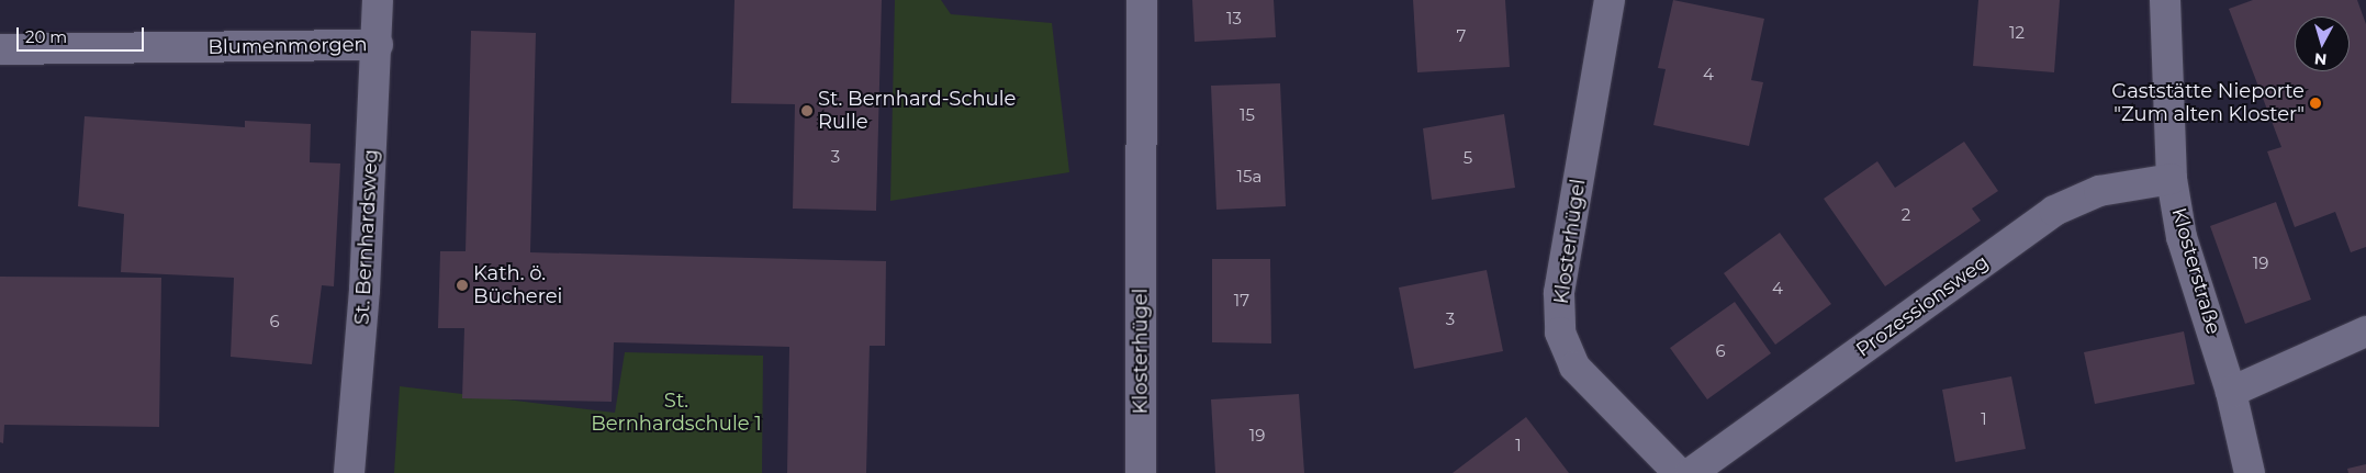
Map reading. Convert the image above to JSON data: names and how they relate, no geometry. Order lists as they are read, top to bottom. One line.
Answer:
{"streets":{"street":["Blumenmorgen","St. Bernhardsweg","Klosterhügel","Klosterstraße","Prozessionsweg"]},"crossings":[["Blumenmorgen","St. Bernhardsweg"],["Klosterstraße","Prozessionsweg"]],"parks":["St. Bernhardschule 1"],"places":["Gaststätte Nieporte \"Zum alten Kloster\"","St. Bernhard-Schule Rulle","Kath. ö. Bücherei"],"house_numbers":["13","12","7","4","15","3","5","15a","2","19","4","17","3","6","6","1","19","1"],"scale_bar":"20 m","north":"bottom"}
